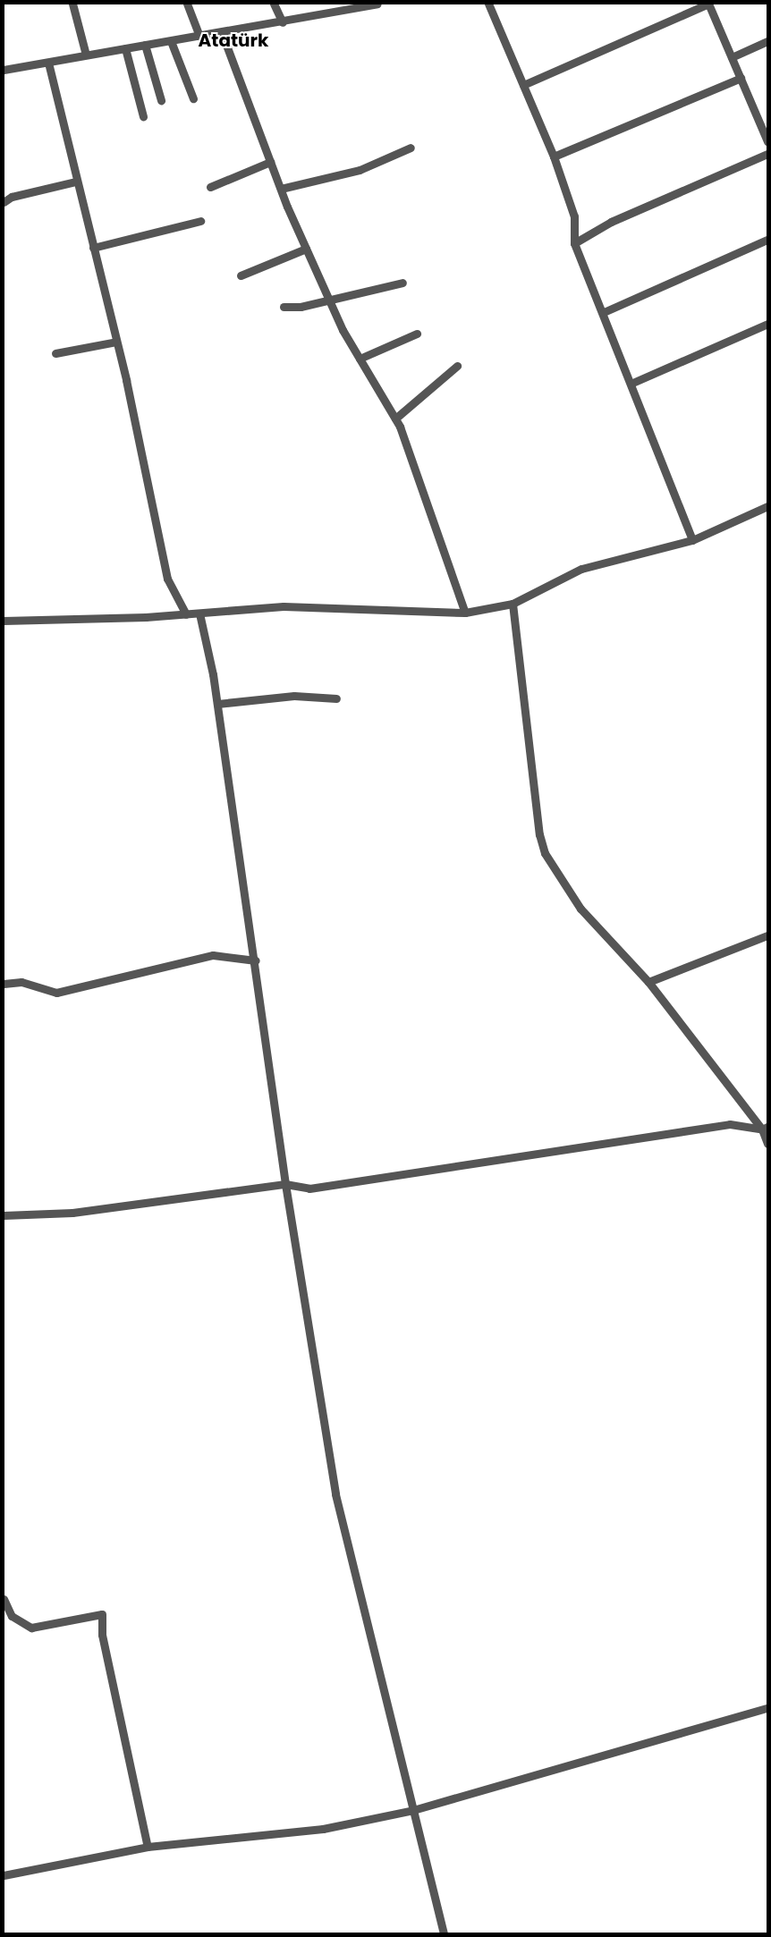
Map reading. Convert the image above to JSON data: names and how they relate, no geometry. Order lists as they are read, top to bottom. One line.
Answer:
{"districts":["Atatürk"]}
